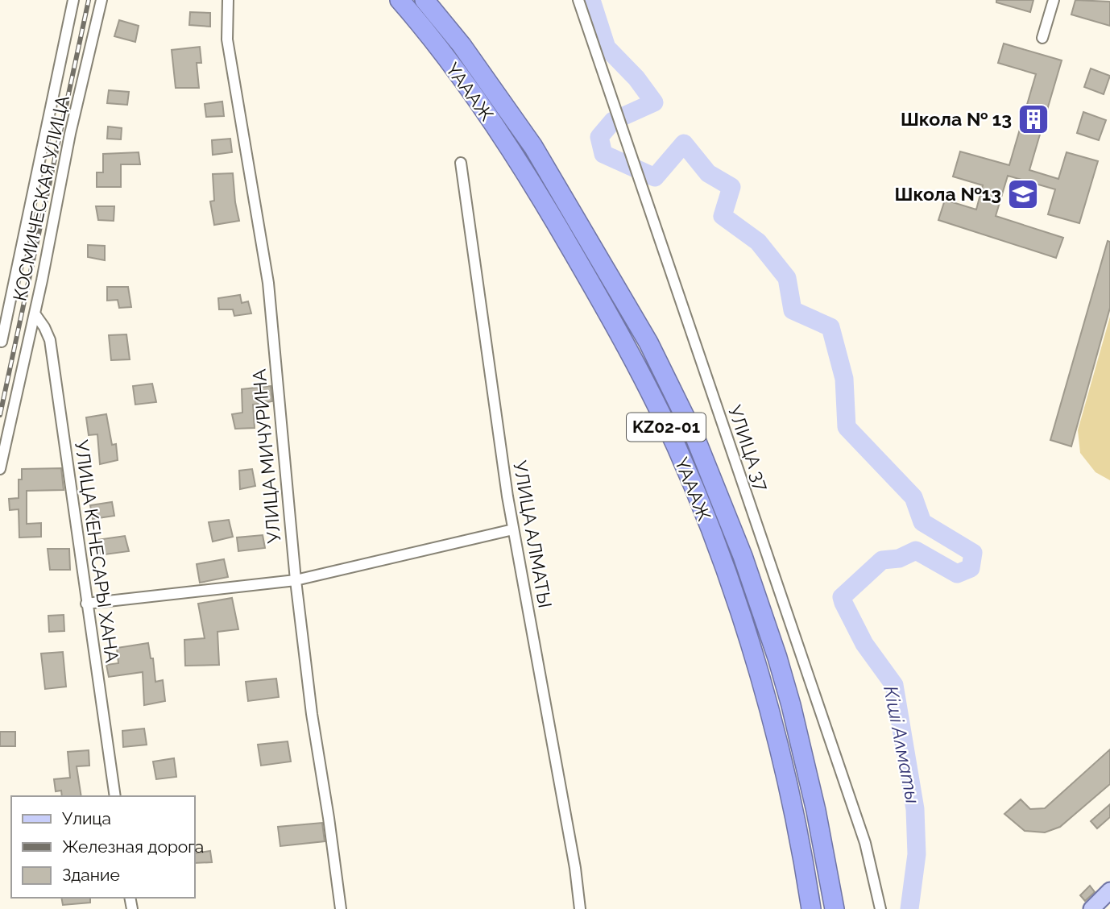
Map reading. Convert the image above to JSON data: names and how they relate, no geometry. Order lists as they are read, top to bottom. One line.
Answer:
{"streets":{"highway":["ҮАААЖ","KZ02-01"],"street":["КОСМИЧЕСКАЯ УЛИЦА","УЛИЦА 37","УЛИЦА МИЧУРИНА","УЛИЦА АЛМАТЫ","УЛИЦА КЕНЕСАРЫ ХАНА"]},"crossings":[["КОСМИЧЕСКАЯ УЛИЦА","УЛИЦА КЕНЕСАРЫ ХАНА"]],"water":["Кіші Алматы"],"places":{"building":["Школа № 13"],"school or university":["Школа №13"]},"legend":["Улица","Железная дорога","Здание"]}
